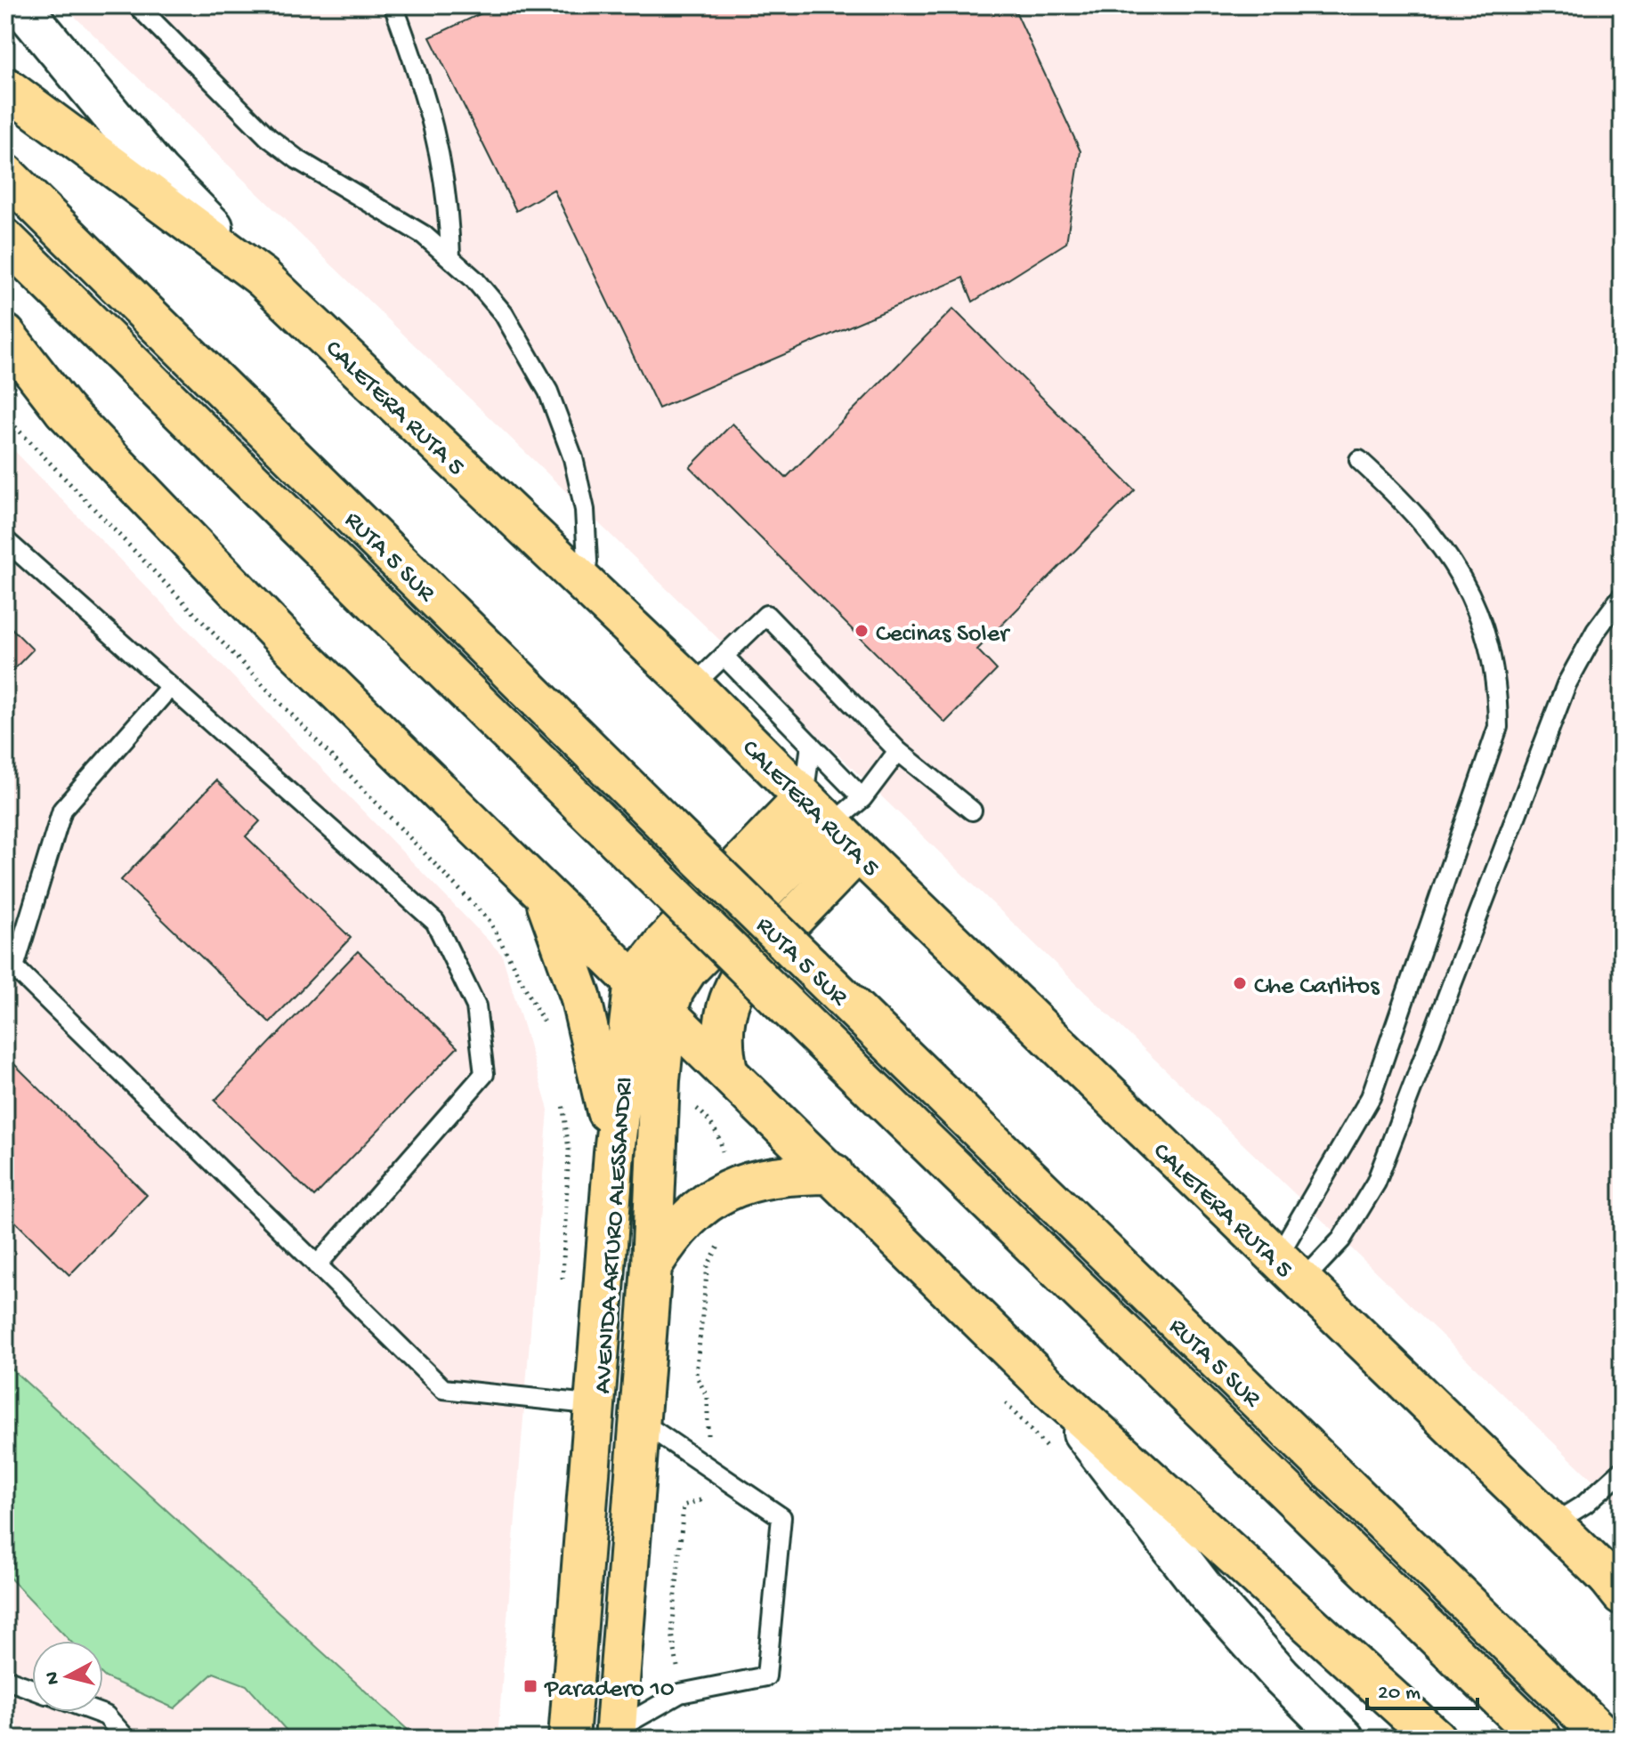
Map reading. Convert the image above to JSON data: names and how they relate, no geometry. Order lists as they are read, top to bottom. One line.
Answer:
{"streets":{"main road":["CALETERA RUTA 5","RUTA 5 SUR","AVENIDA ARTURO ALESSANDRI"]},"crossings":[["CALETERA RUTA 5","AVENIDA ARTURO ALESSANDRI"]],"places":{"other":["Cecinas Soler","Che Carlitos"],"transit":["Paradero 10"]},"scale_bar":"20 m","north":"left"}
